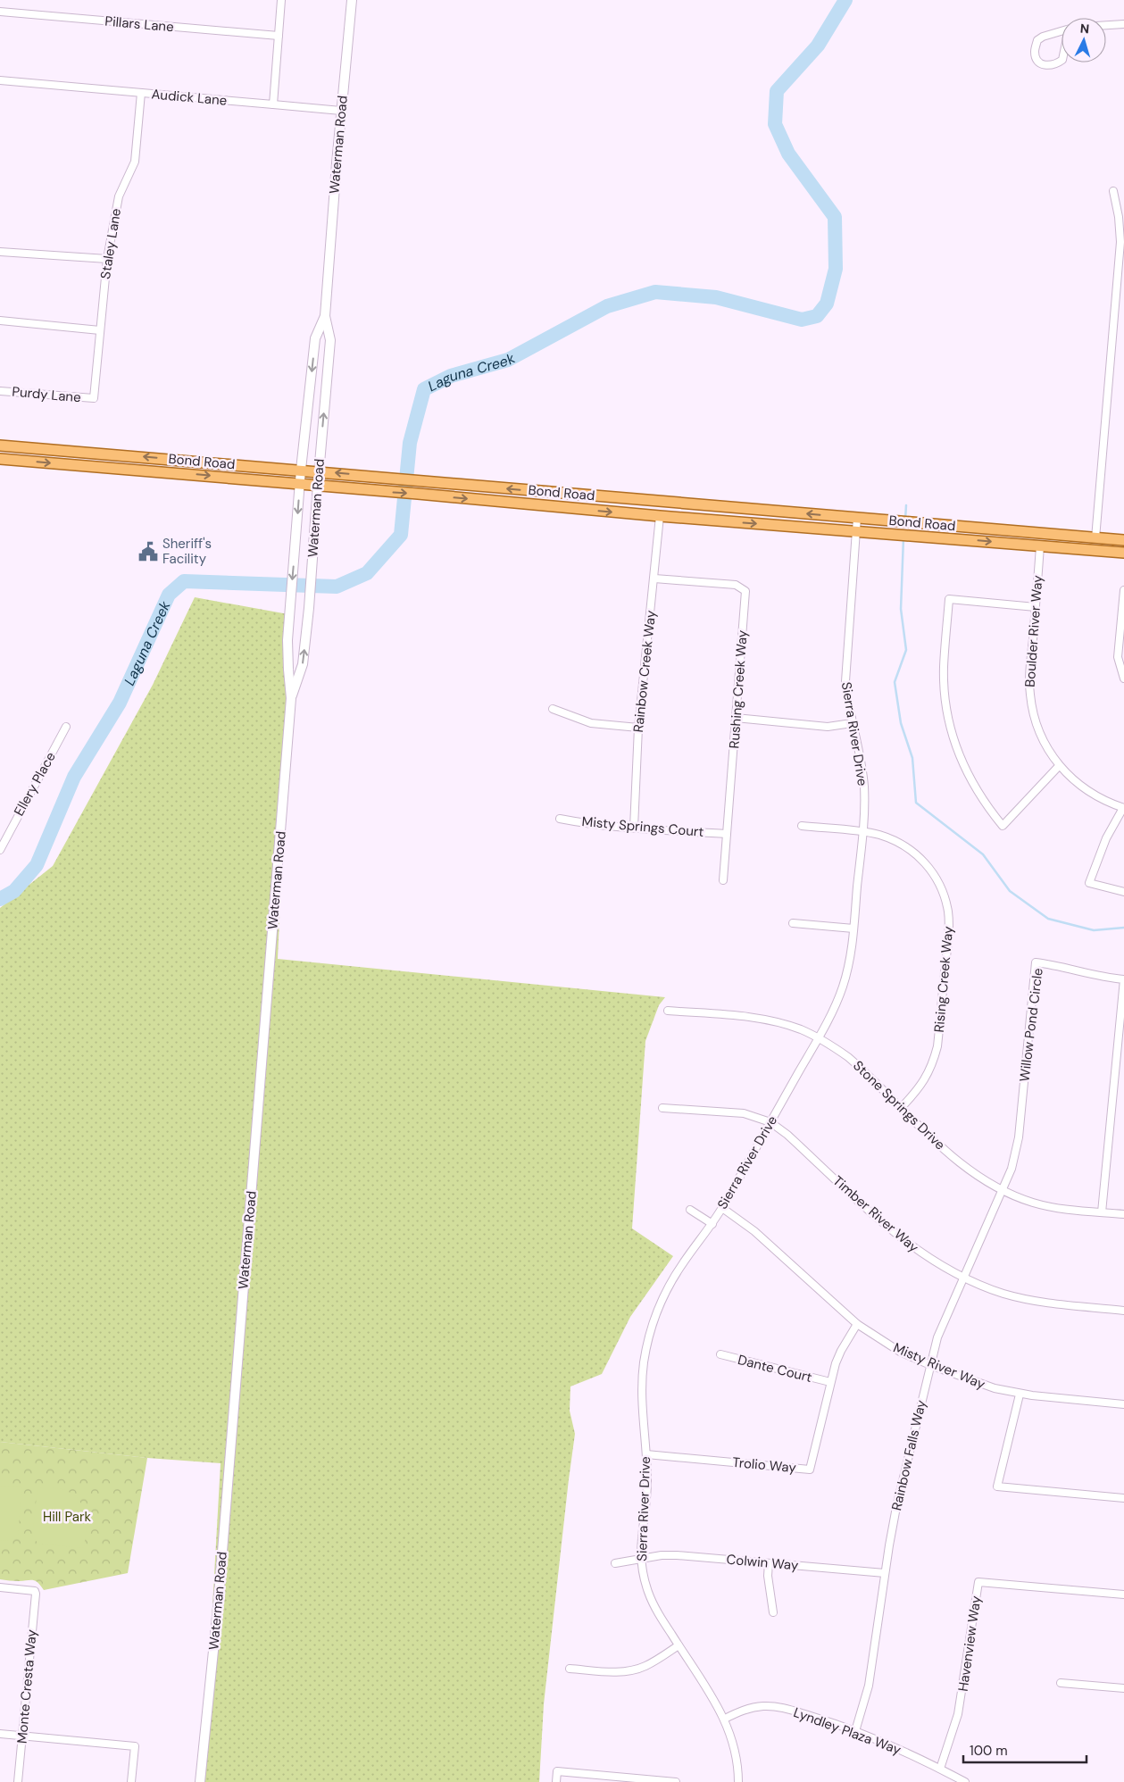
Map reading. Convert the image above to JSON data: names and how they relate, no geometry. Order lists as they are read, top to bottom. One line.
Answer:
{"streets":{"main road":["Waterman Road","Bond Road"],"street":["Pillars Lane","Audick Lane","Staley Lane","Purdy Lane","Boulder River Way","Rainbow Creek Way","Rushing Creek Way","Sierra River Drive","Ellery Place","Misty Springs Court","Rising Creek Way","Willow Pond Circle","Stone Springs Drive","Timber River Way","Misty River Way","Dante Court","Rainbow Falls Way","Trolio Way","Colwin Way","Havenview Way","Monte Cresta Way","Lyndley Plaza Way"]},"crossings":[["Audick Lane","Waterman Road"],["Audick Lane","Staley Lane"],["Waterman Road","Bond Road"],["Staley Lane","Purdy Lane"],["Bond Road","Boulder River Way"],["Bond Road","Rainbow Creek Way"],["Bond Road","Sierra River Drive"],["Rainbow Creek Way","Rushing Creek Way"],["Rainbow Creek Way","Misty Springs Court"],["Rushing Creek Way","Misty Springs Court"],["Sierra River Drive","Rising Creek Way"],["Sierra River Drive","Stone Springs Drive"],["Sierra River Drive","Timber River Way"],["Sierra River Drive","Misty River Way"],["Sierra River Drive","Trolio Way"],["Sierra River Drive","Colwin Way"],["Sierra River Drive","Lyndley Plaza Way"],["Rising Creek Way","Stone Springs Drive"],["Willow Pond Circle","Stone Springs Drive"],["Willow Pond Circle","Rainbow Falls Way"],["Stone Springs Drive","Rainbow Falls Way"],["Timber River Way","Rainbow Falls Way"],["Misty River Way","Rainbow Falls Way"],["Misty River Way","Trolio Way"],["Dante Court","Trolio Way"],["Rainbow Falls Way","Colwin Way"],["Rainbow Falls Way","Lyndley Plaza Way"],["Havenview Way","Lyndley Plaza Way"]],"water":["Laguna Creek"],"parks":["Hill Park"],"places":{"public building":["Sheriff's Facility"]},"scale_bar":"100 m","north":"top"}
